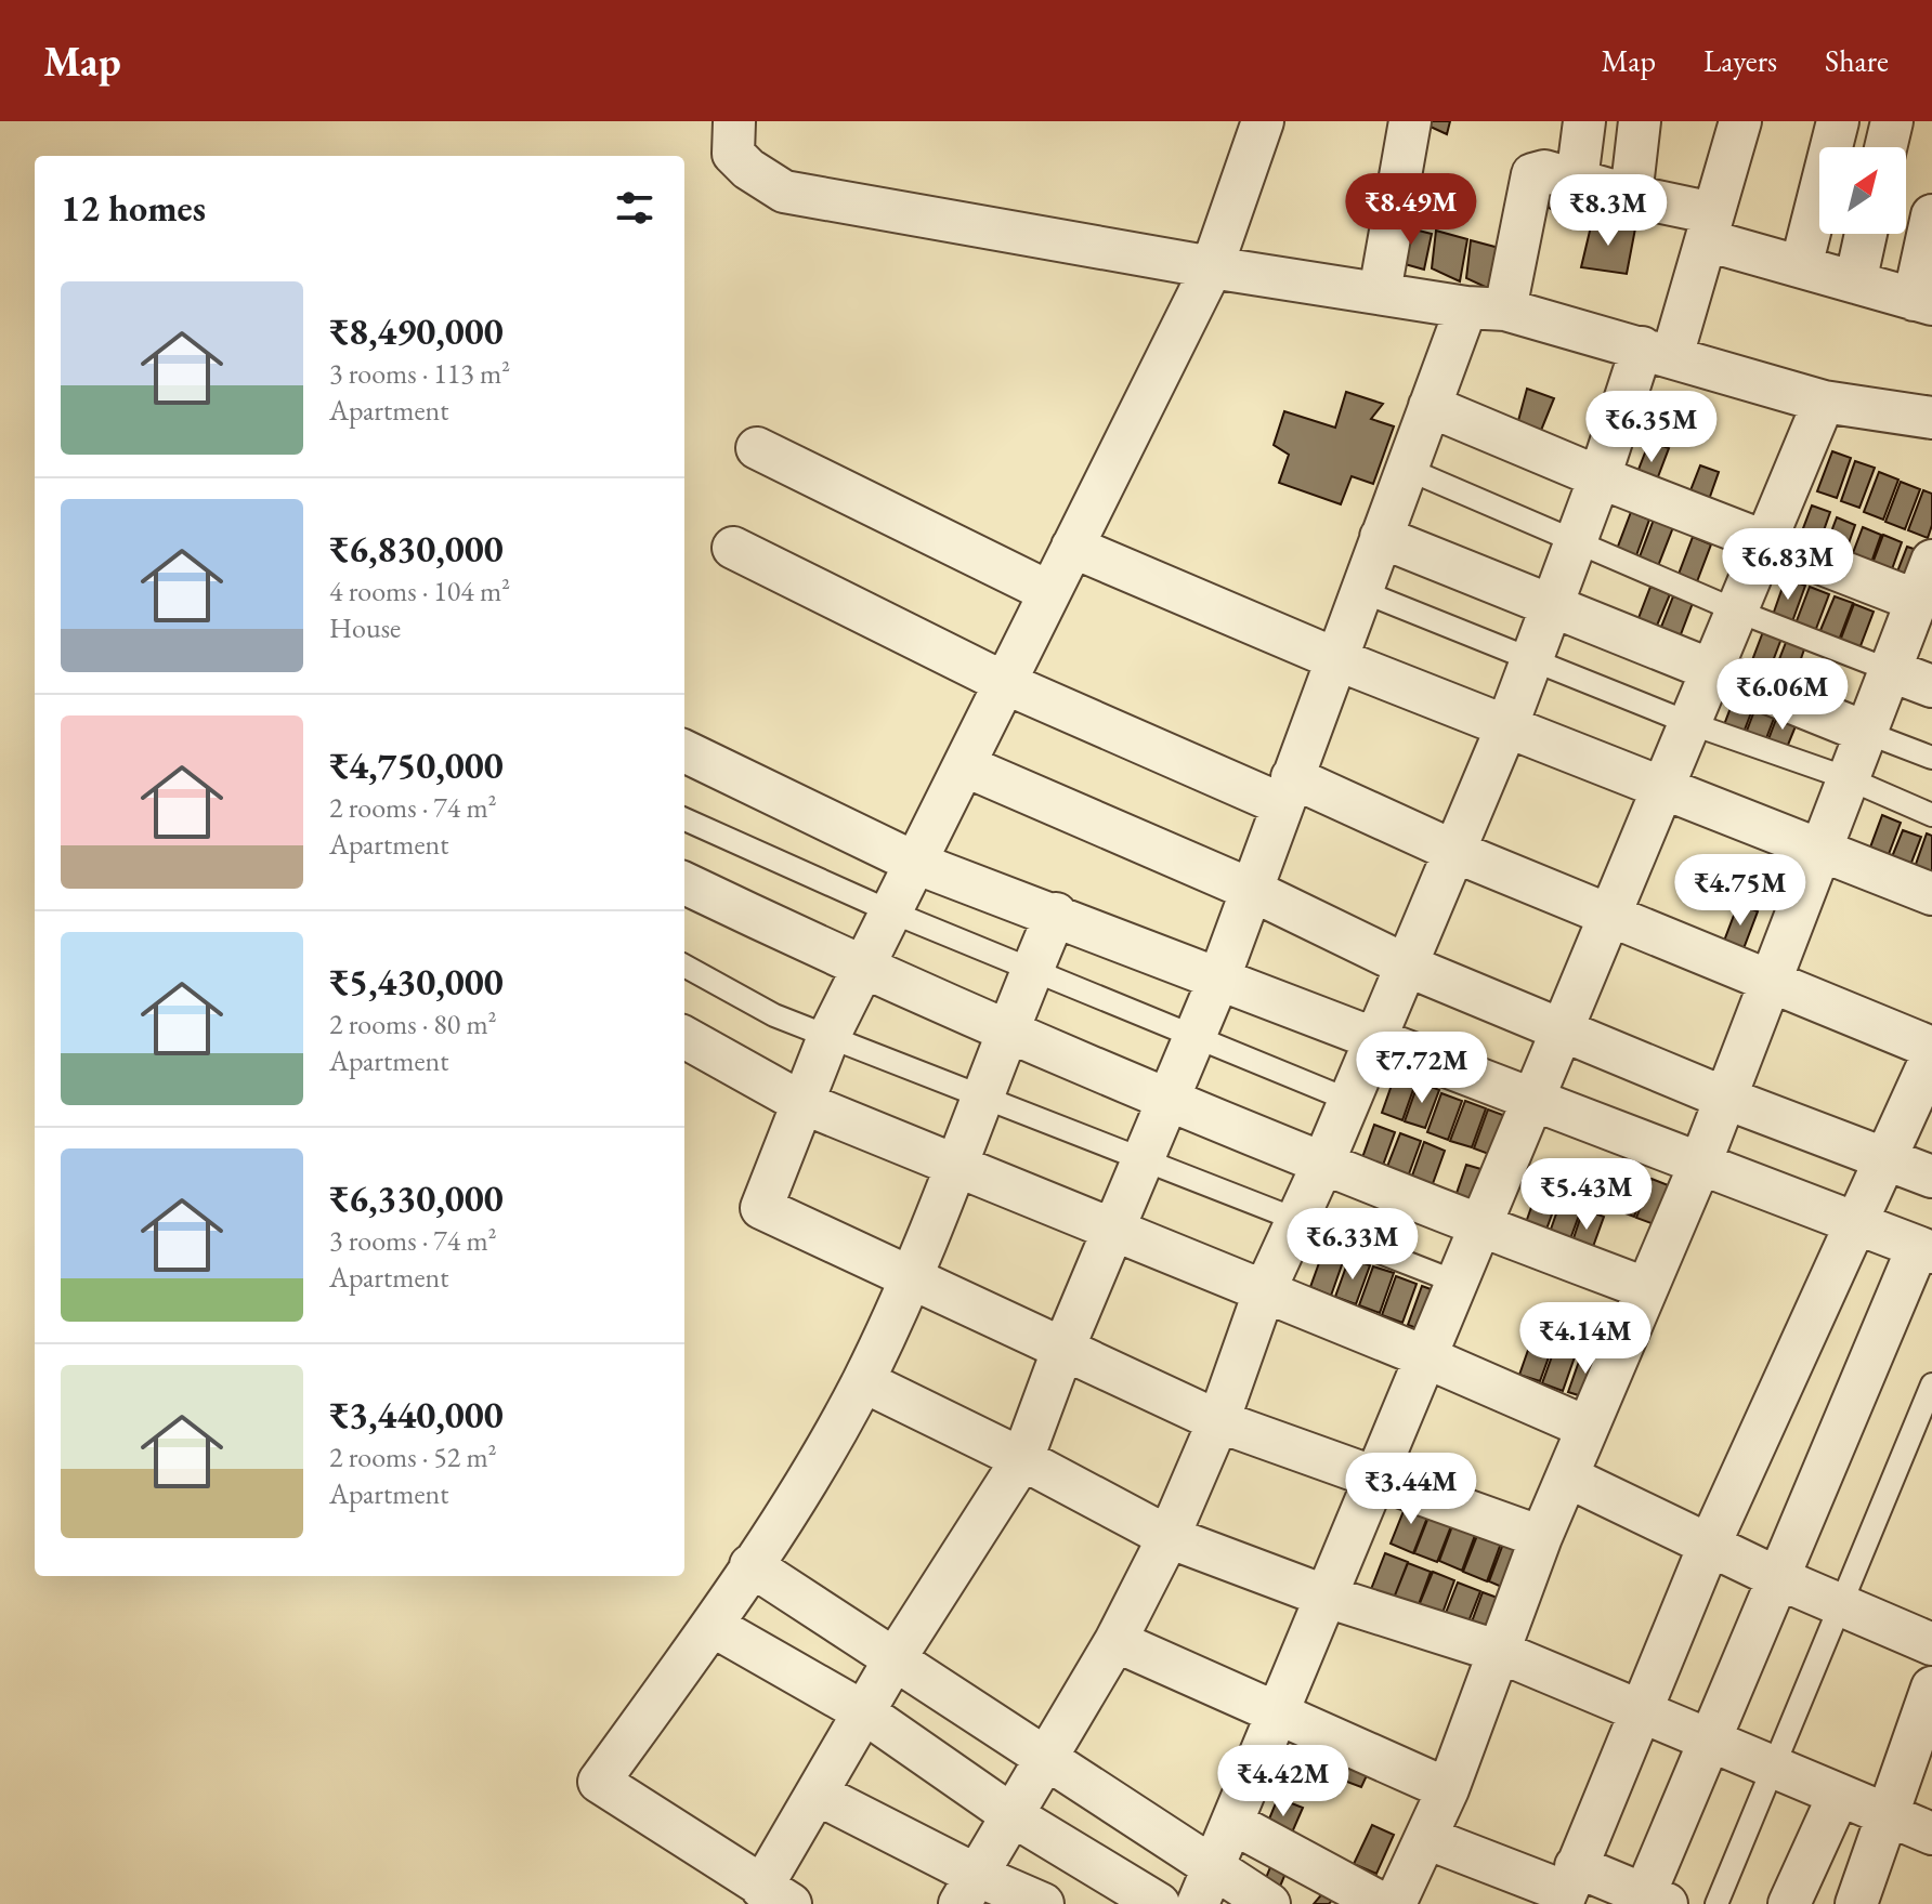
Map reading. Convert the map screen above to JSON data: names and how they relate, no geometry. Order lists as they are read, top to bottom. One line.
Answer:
{"north":"top right","page":{"header":"Map","nav":["Map","Layers","Share"],"heading":"12 homes","price":["₹8.49M","₹8.3M","₹6.35M","₹6.83M","₹6.06M","₹4.75M","₹7.72M","₹5.43M","₹6.33M","₹4.14M","₹3.44M","₹4.42M"],"list":[{"name":"₹8,490,000","note":"3 rooms · 113 m² · Apartment"},{"name":"₹6,830,000","note":"4 rooms · 104 m² · House"},{"name":"₹4,750,000","note":"2 rooms · 74 m² · Apartment"},{"name":"₹5,430,000","note":"2 rooms · 80 m² · Apartment"},{"name":"₹6,330,000","note":"3 rooms · 74 m² · Apartment"},{"name":"₹3,440,000","note":"2 rooms · 52 m² · Apartment"}]}}
